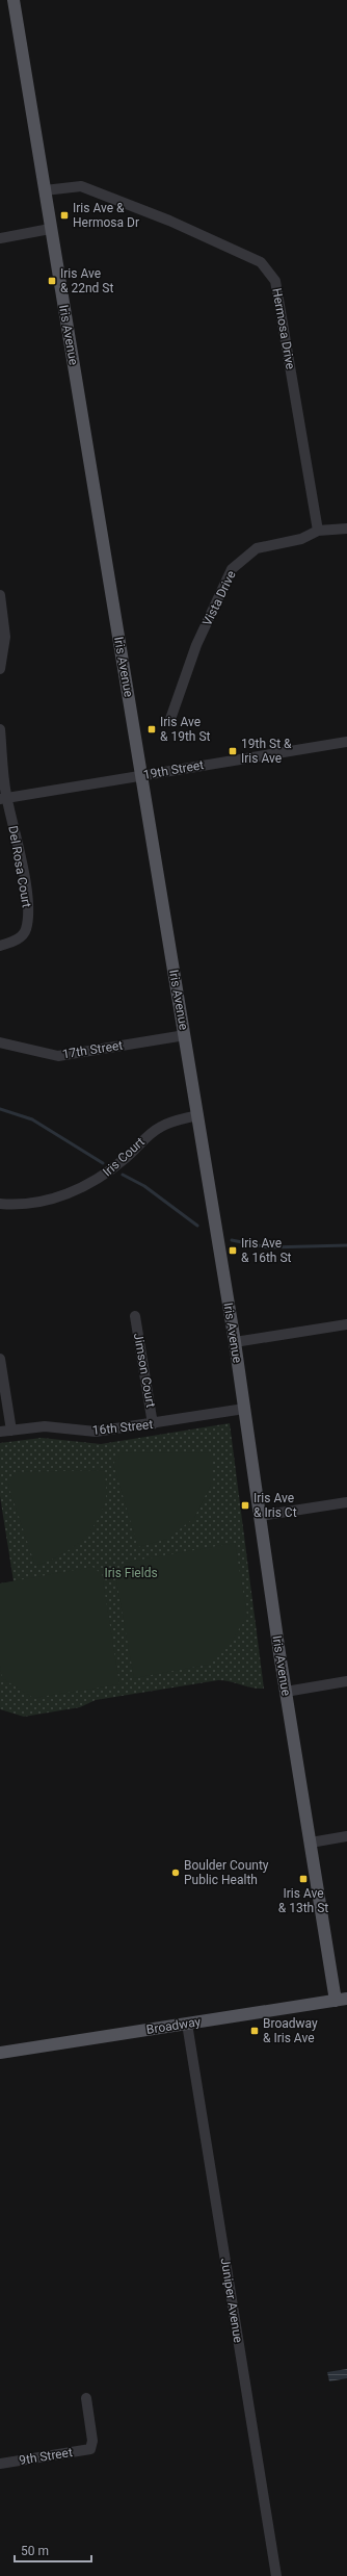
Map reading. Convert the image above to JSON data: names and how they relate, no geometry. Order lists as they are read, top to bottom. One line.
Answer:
{"streets":{"main road":["Iris Avenue","Broadway"],"street":["Hermosa Drive","Vista Drive","19th Street","Del Rosa Court","17th Street","Iris Court","Jimson Court","16th Street","Juniper Avenue","9th Street"]},"crossings":[["Hermosa Drive","Iris Avenue"],["Hermosa Drive","Vista Drive"],["Iris Avenue","19th Street"],["Iris Avenue","17th Street"],["Iris Avenue","Iris Court"],["Iris Avenue","16th Street"],["Iris Avenue","Broadway"],["19th Street","Del Rosa Court"],["Jimson Court","16th Street"],["Broadway","Juniper Avenue"]],"parks":["Iris Fields"],"places":{"transit":["Iris Ave & Hermosa Dr","Iris Ave & 22nd St","Iris Ave & 19th St","19th St & Iris Ave","Iris Ave & 16th St","Iris Ave & Iris Ct","Iris Ave & 13th St","Broadway & Iris Ave"],"other":["Boulder County Public Health"]},"scale_bar":"50 m"}
